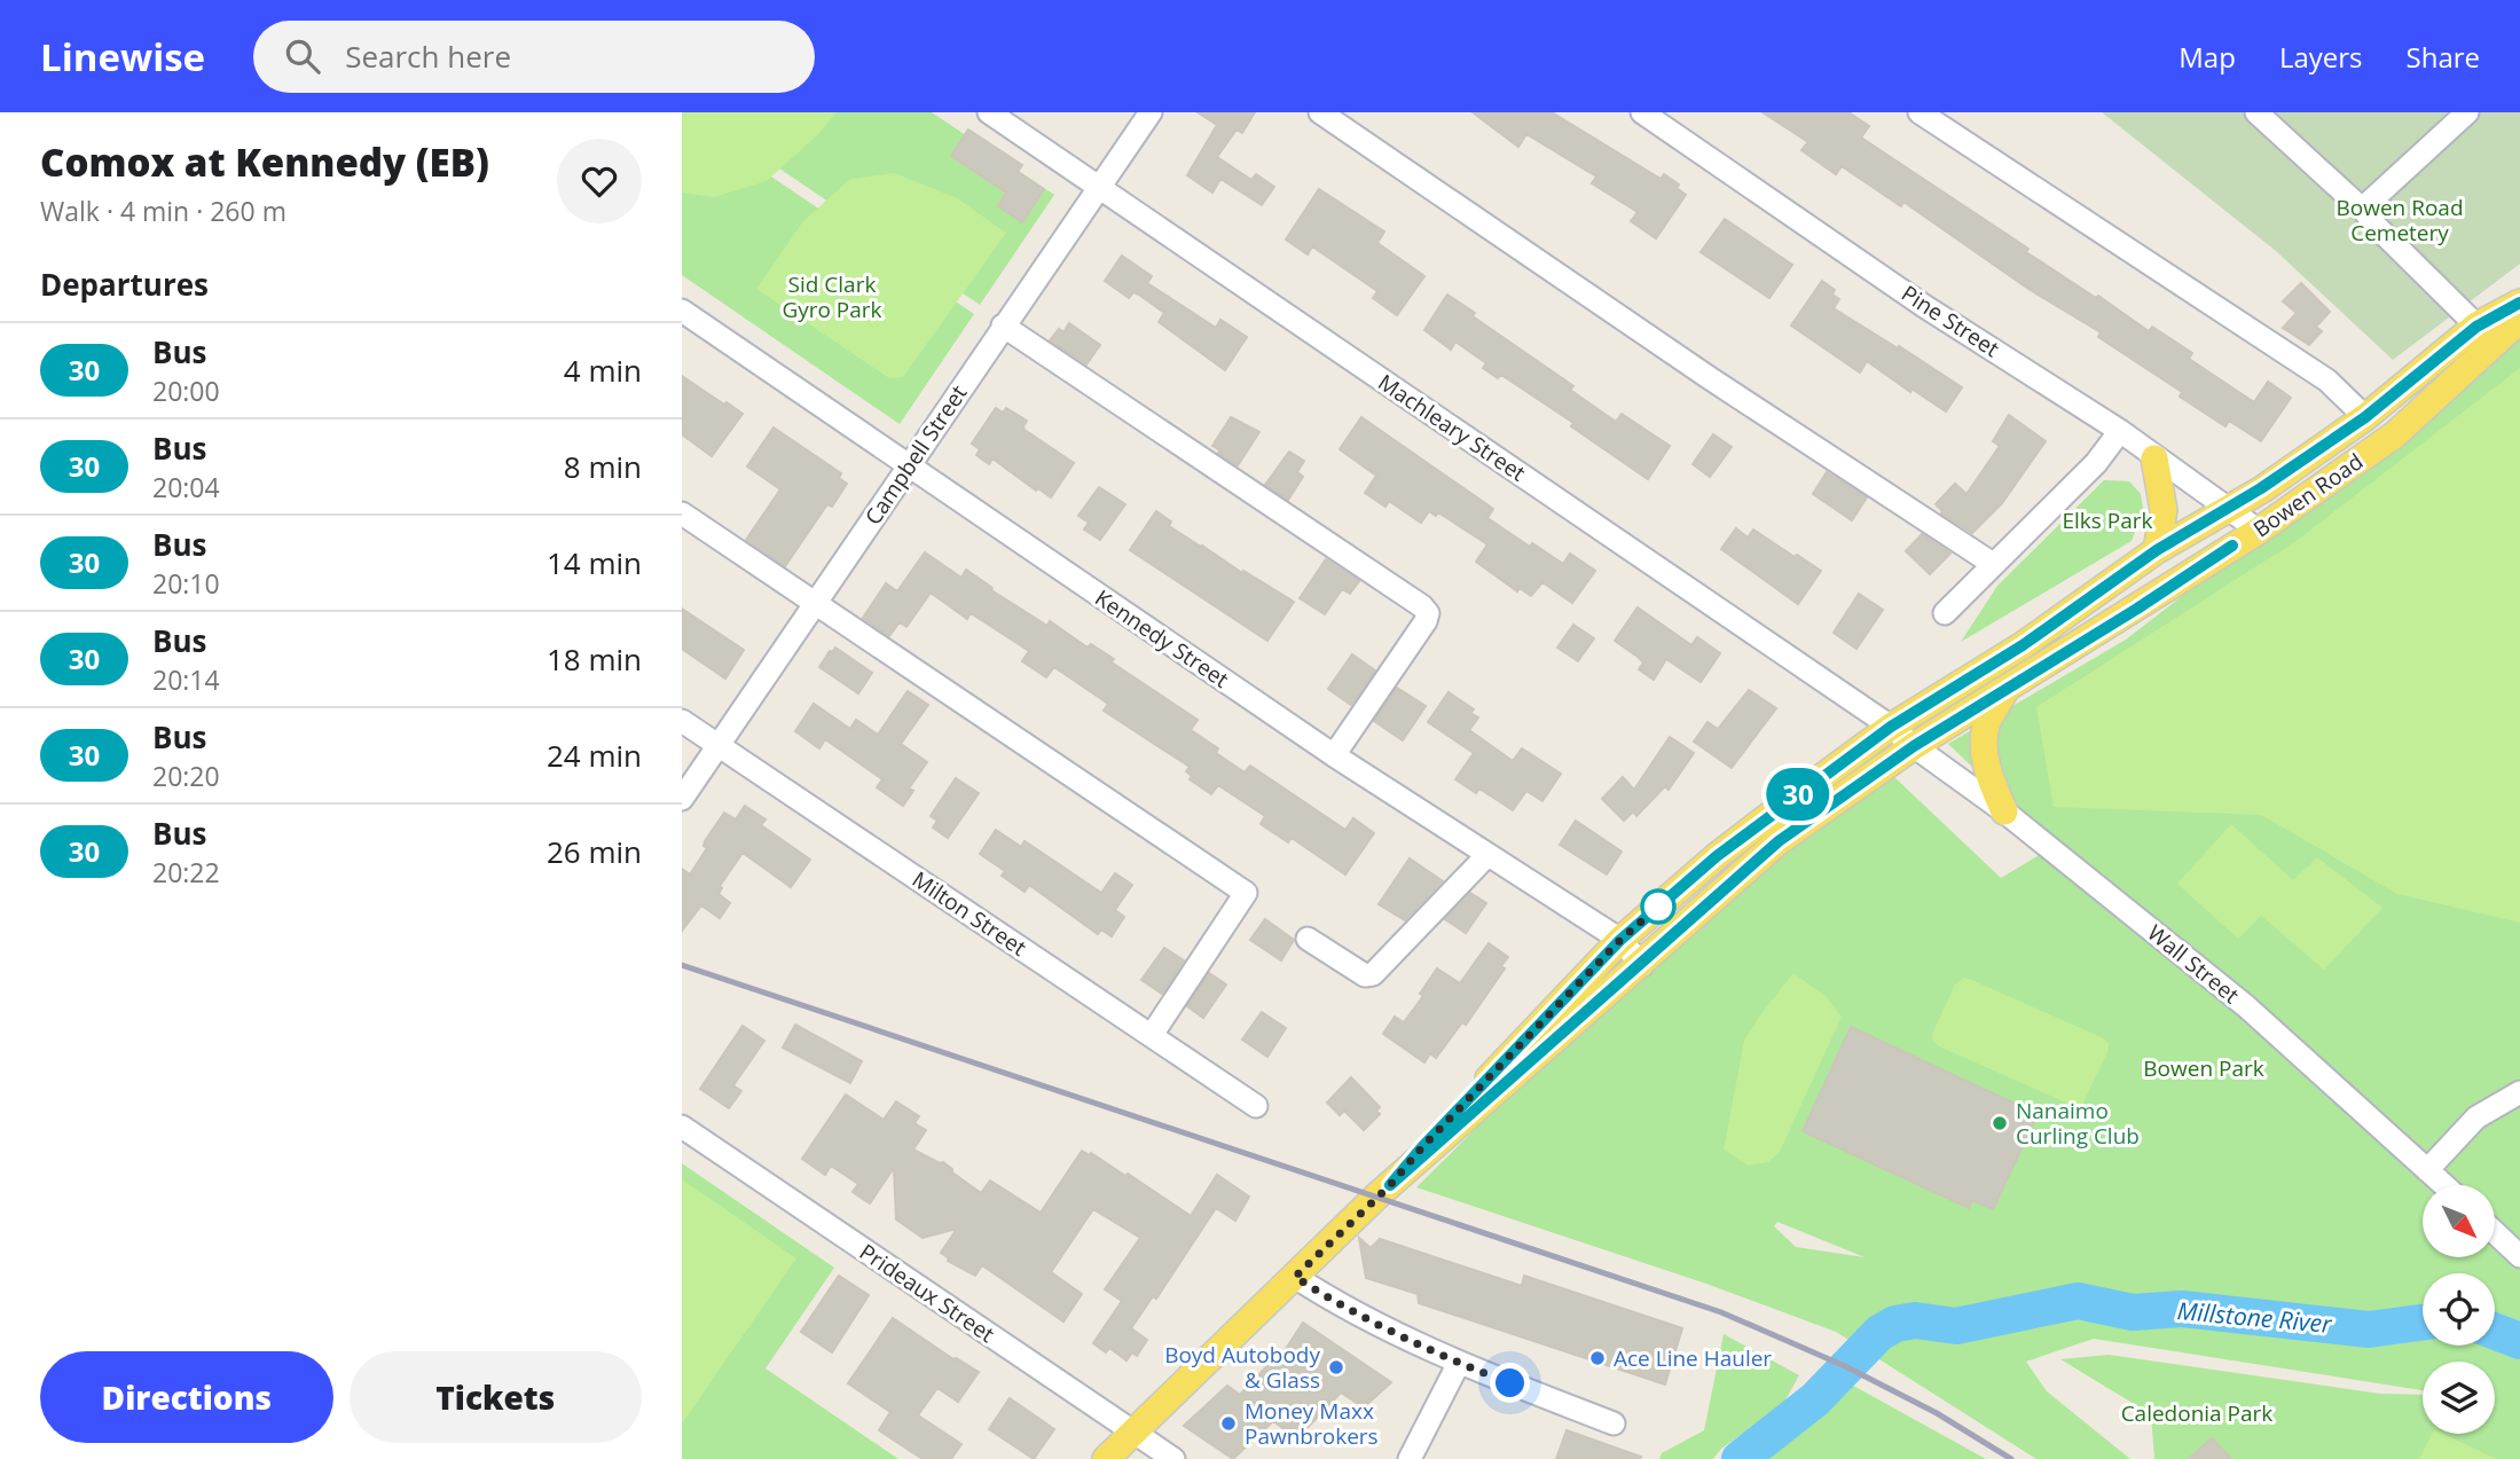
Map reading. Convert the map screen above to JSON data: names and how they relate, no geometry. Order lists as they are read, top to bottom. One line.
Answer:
{"streets":{"main road":["Bowen Road"],"street":["Pine Street","Machleary Street","Campbell Street","Kennedy Street","Milton Street","Wall Street","Prideaux Street"]},"crossings":[["Pine Street","Bowen Road"],["Machleary Street","Campbell Street"],["Machleary Street","Bowen Road"],["Machleary Street","Wall Street"],["Campbell Street","Kennedy Street"],["Campbell Street","Milton Street"],["Bowen Road","Kennedy Street"],["Bowen Road","Wall Street"]],"water":["Millstone River"],"parks":["Bowen Road Cemetery","Sid Clark Gyro Park","Elks Park","Bowen Park","Caledonia Park"],"places":["Nanaimo Curling Club","Ace Line Hauler","Boyd Autobody & Glass","Money Maxx Pawnbrokers"],"lines":["bus line 30"],"north":"bottom right","page":{"header":"Linewise","search":"Search here","nav":["Map","Layers","Share"],"heading":[["Comox at Kennedy (EB)","Walk · 4 min · 260 m"],"Departures"],"on_map":"30","list":[{"mark":"30","name":"Bus","note":"20:00","value":"4 min"},{"mark":"30","name":"Bus","note":"20:04","value":"8 min"},{"mark":"30","name":"Bus","note":"20:10","value":"14 min"},{"mark":"30","name":"Bus","note":"20:14","value":"18 min"},{"mark":"30","name":"Bus","note":"20:20","value":"24 min"},{"mark":"30","name":"Bus","note":"20:22","value":"26 min"}],"buttons":["Directions","Tickets"]}}
